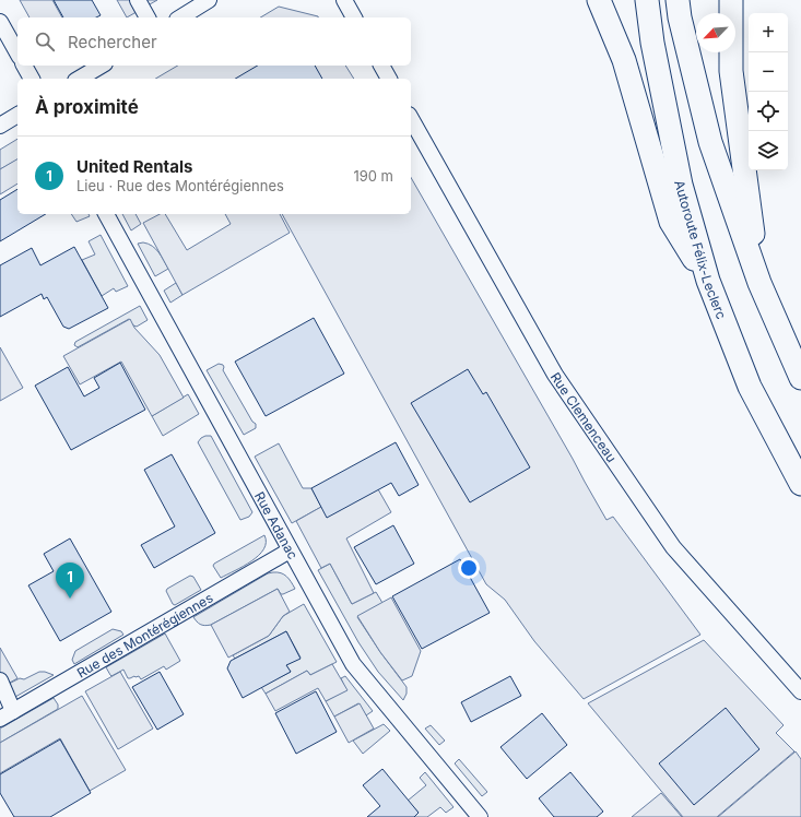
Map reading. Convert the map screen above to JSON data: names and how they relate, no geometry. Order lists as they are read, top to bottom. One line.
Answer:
{"streets":{"highway":["Autoroute Félix-Leclerc"],"street":["Rue Clemenceau","Rue Adanac","Rue des Montérégiennes"]},"crossings":[["Rue Adanac","Rue des Montérégiennes"]],"north":"bottom left","page":{"map_buttons":["+","−"],"search":"Rechercher","heading":"À proximité","list":[{"mark":"1","name":"United Rentals","note":"Lieu · Rue des Montérégiennes","value":"190 m"}],"pins":"1"}}
